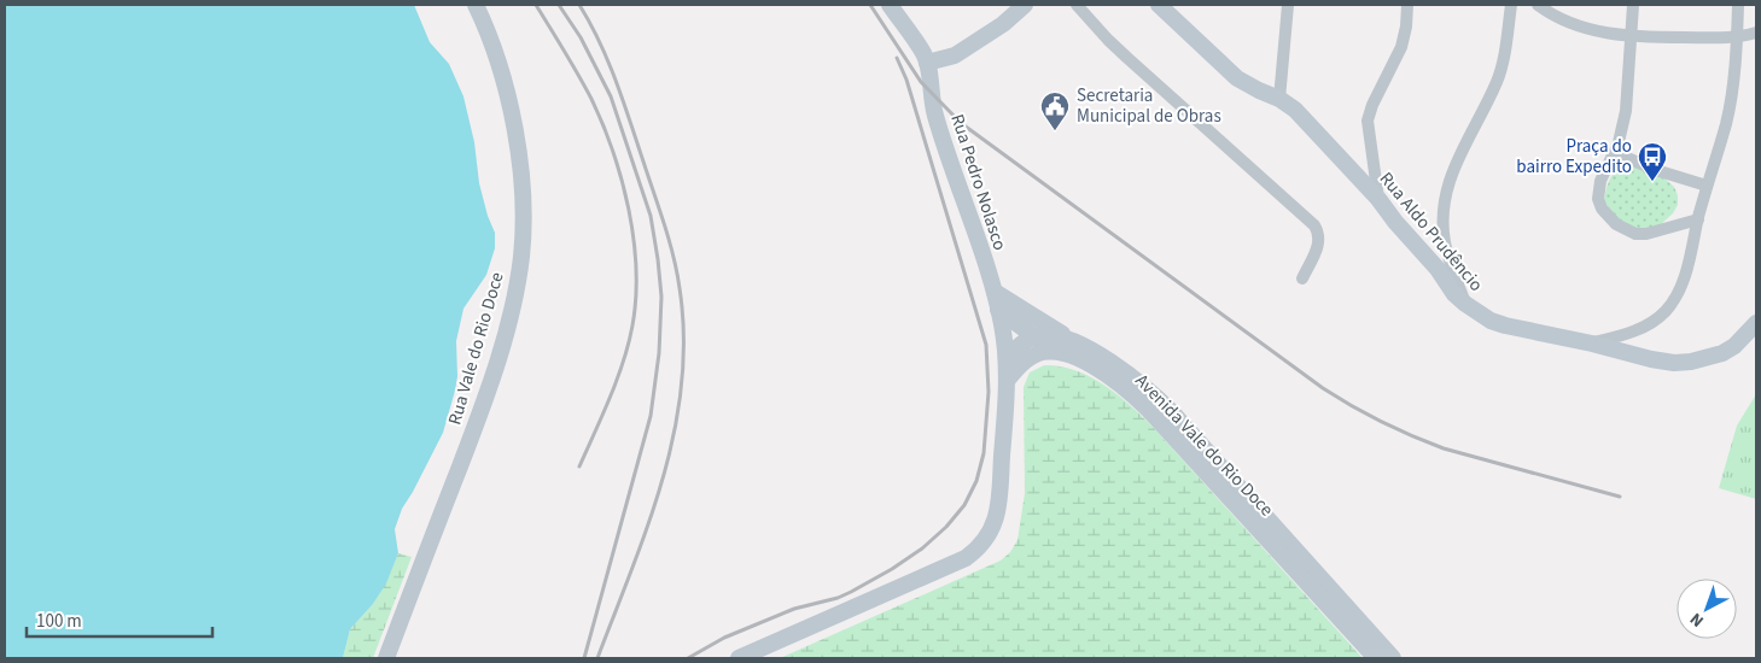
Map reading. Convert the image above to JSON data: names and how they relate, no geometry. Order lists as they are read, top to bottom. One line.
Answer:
{"streets":{"street":["Rua Pedro Nolasco","Rua Aldo Prudêncio","Rua Vale do Rio Doce","Avenida Vale do Rio Doce"]},"crossings":[["Rua Pedro Nolasco","Avenida Vale do Rio Doce"]],"places":{"public building":["Secretaria Municipal de Obras"],"bus stop":["Praça do bairro Expedito"]},"scale_bar":"100 m","north":"bottom left"}
